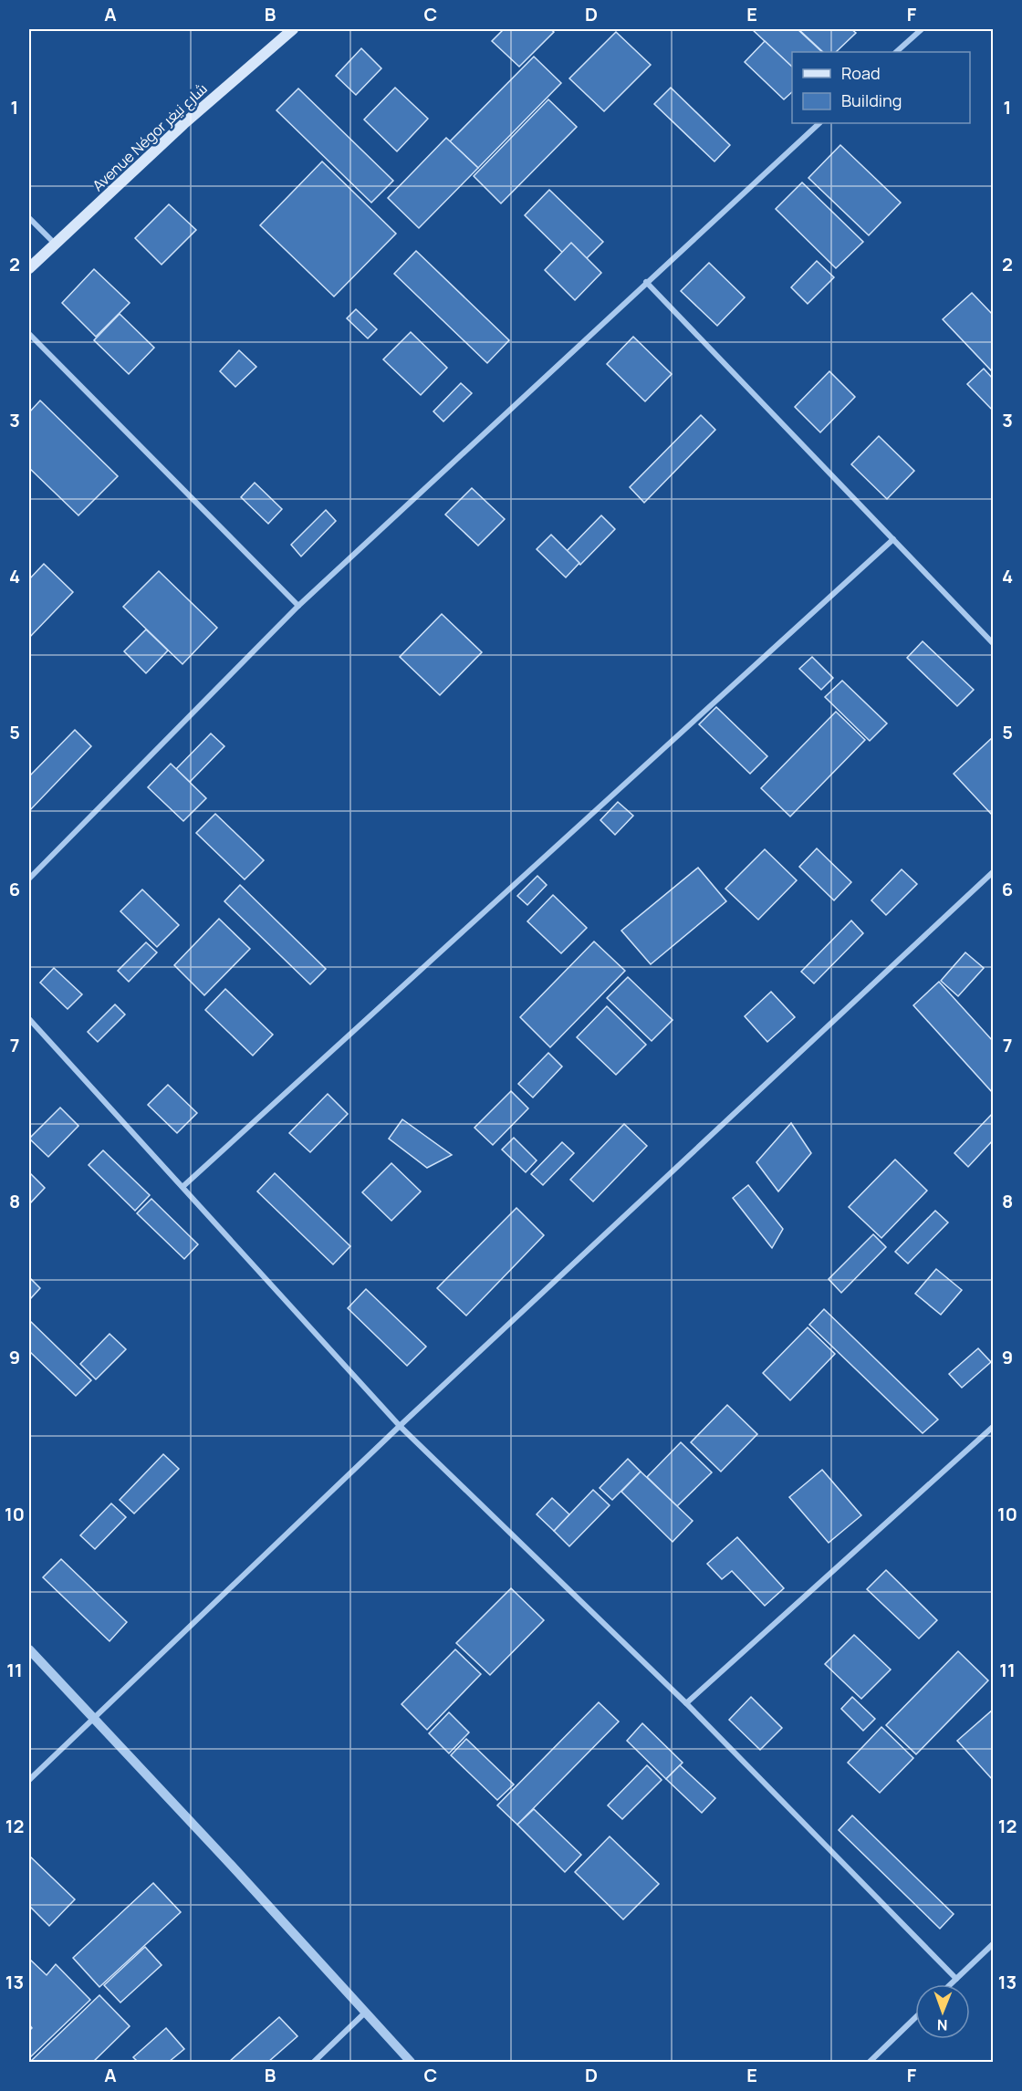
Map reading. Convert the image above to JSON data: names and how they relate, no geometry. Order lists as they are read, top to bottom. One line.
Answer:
{"streets":{"main road":["Avenue Négor شارع نيغر"]},"legend":["Road","Building"],"north":"bottom","grid":{"columns":["A","B","C","D","E","F"],"rows":["1","2","3","4","5","6","7","8","9","10","11","12","13"]}}
